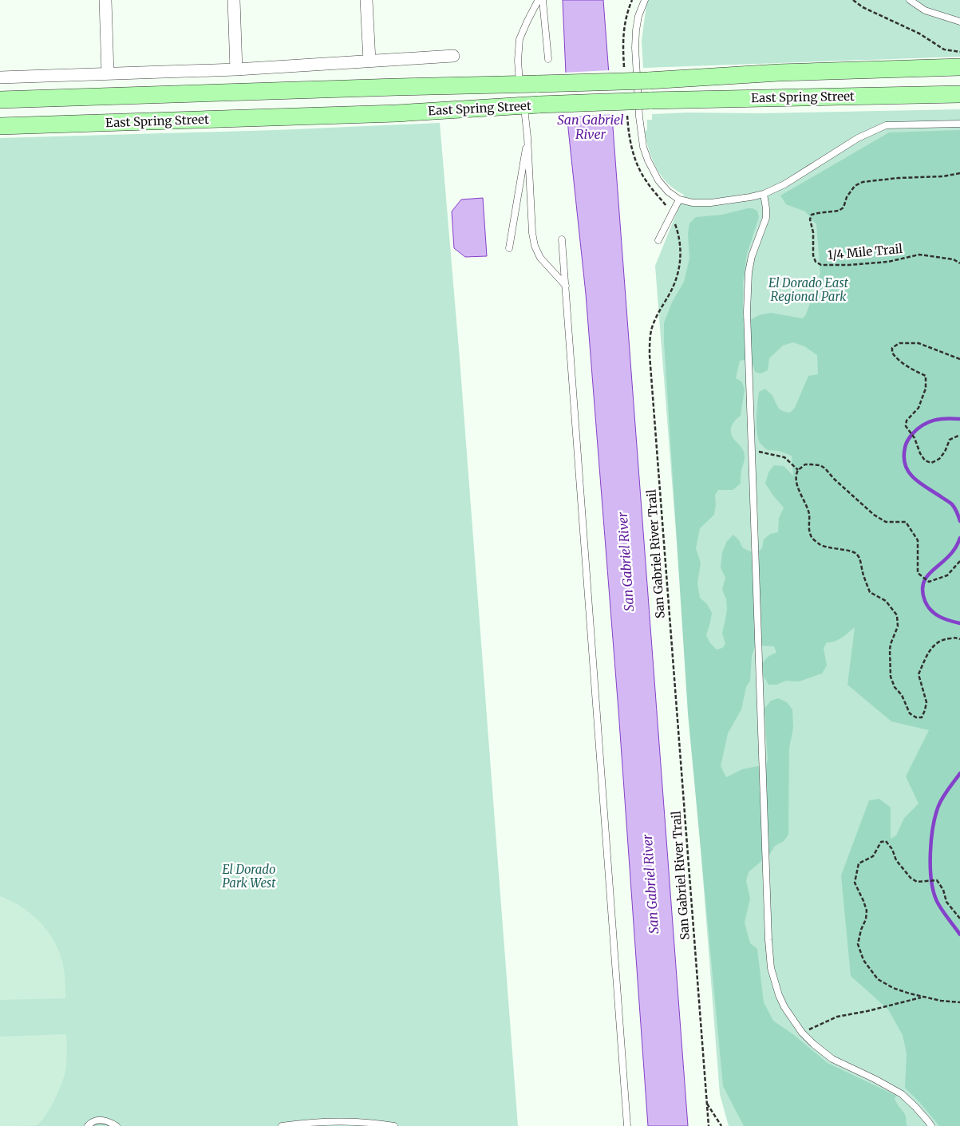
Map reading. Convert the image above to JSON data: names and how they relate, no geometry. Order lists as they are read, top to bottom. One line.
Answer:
{"streets":{"main road":["East Spring Street"],"path":["1/4 Mile Trail","San Gabriel River Trail"]},"water":["San Gabriel River"],"parks":["El Dorado East Regional Park","El Dorado Park West"]}
